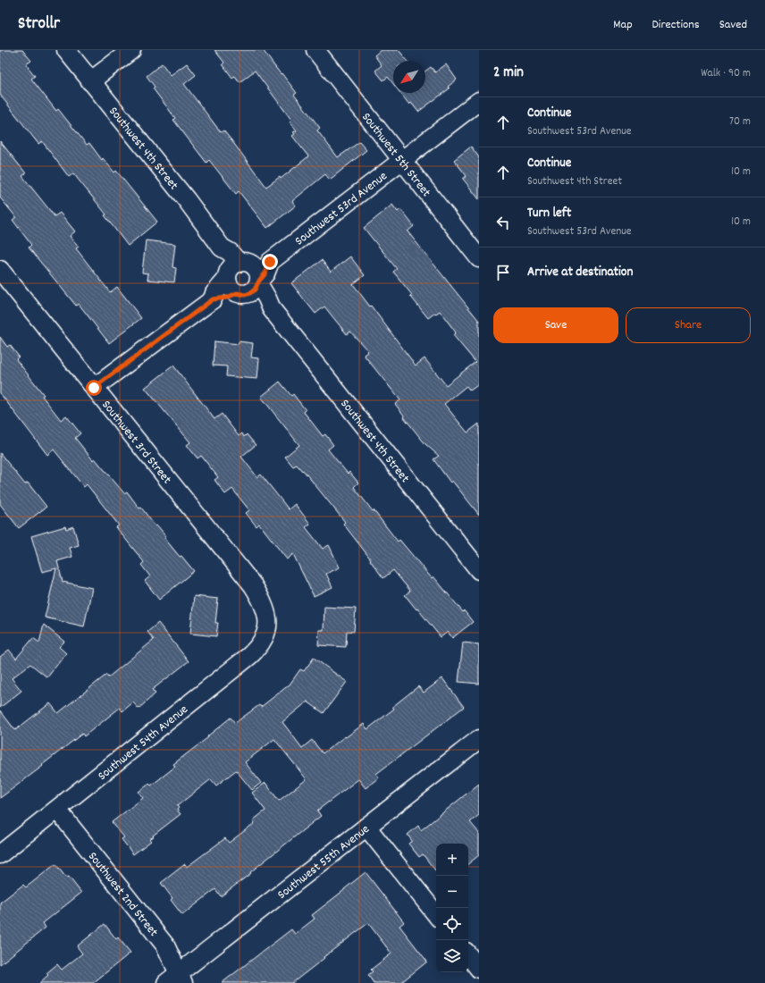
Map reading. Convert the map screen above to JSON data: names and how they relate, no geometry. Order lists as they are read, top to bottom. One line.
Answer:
{"streets":{"street":["Southwest 4th Street","Southwest 5th Street","Southwest 53rd Avenue","Southwest 3rd Street","Southwest 54th Avenue","Southwest 55th Avenue","Southwest 2nd Street"]},"crossings":[["Southwest 4th Street","Southwest 53rd Avenue"],["Southwest 5th Street","Southwest 53rd Avenue"],["Southwest 53rd Avenue","Southwest 3rd Street"],["Southwest 3rd Street","Southwest 54th Avenue"],["Southwest 54th Avenue","Southwest 2nd Street"],["Southwest 55th Avenue","Southwest 2nd Street"]],"north":"bottom left","page":{"header":"Strollr","nav":["Map","Directions","Saved"],"heading":["2 min","Walk · 90 m"],"list":[["Continue","Southwest 53rd Avenue","70 m"],["Continue","Southwest 4th Street","10 m"],["Turn left","Southwest 53rd Avenue","10 m"],"Arrive at destination"],"buttons":["Save","Share"],"map_buttons":["+","−"]}}
